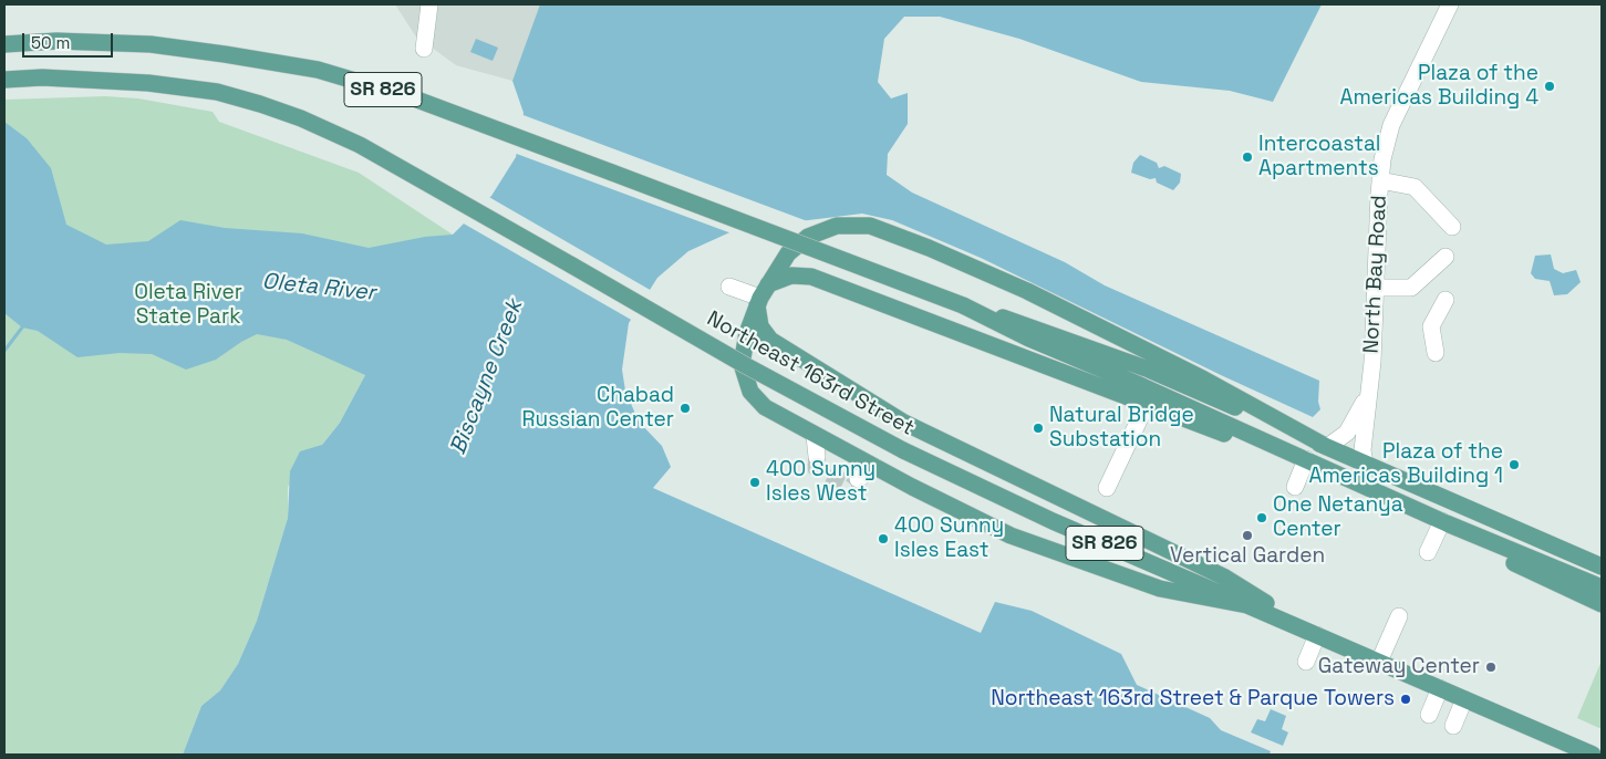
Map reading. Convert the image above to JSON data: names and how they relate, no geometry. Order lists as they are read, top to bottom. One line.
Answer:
{"streets":{"main road":["SR 826","Northeast 163rd Street"],"street":["North Bay Road"]},"crossings":[["SR 826","North Bay Road"]],"water":["Oleta River","Biscayne Creek"],"parks":["Oleta River State Park"],"places":["Plaza of the Americas Building 4","Intercoastal Apartments","Chabad Russian Center","Natural Bridge Substation","Plaza of the Americas Building 1","400 Sunny Isles West","One Netanya Center","Vertical Garden","400 Sunny Isles East","Gateway Center","Northeast 163rd Street & Parque Towers"],"scale_bar":"50 m"}
